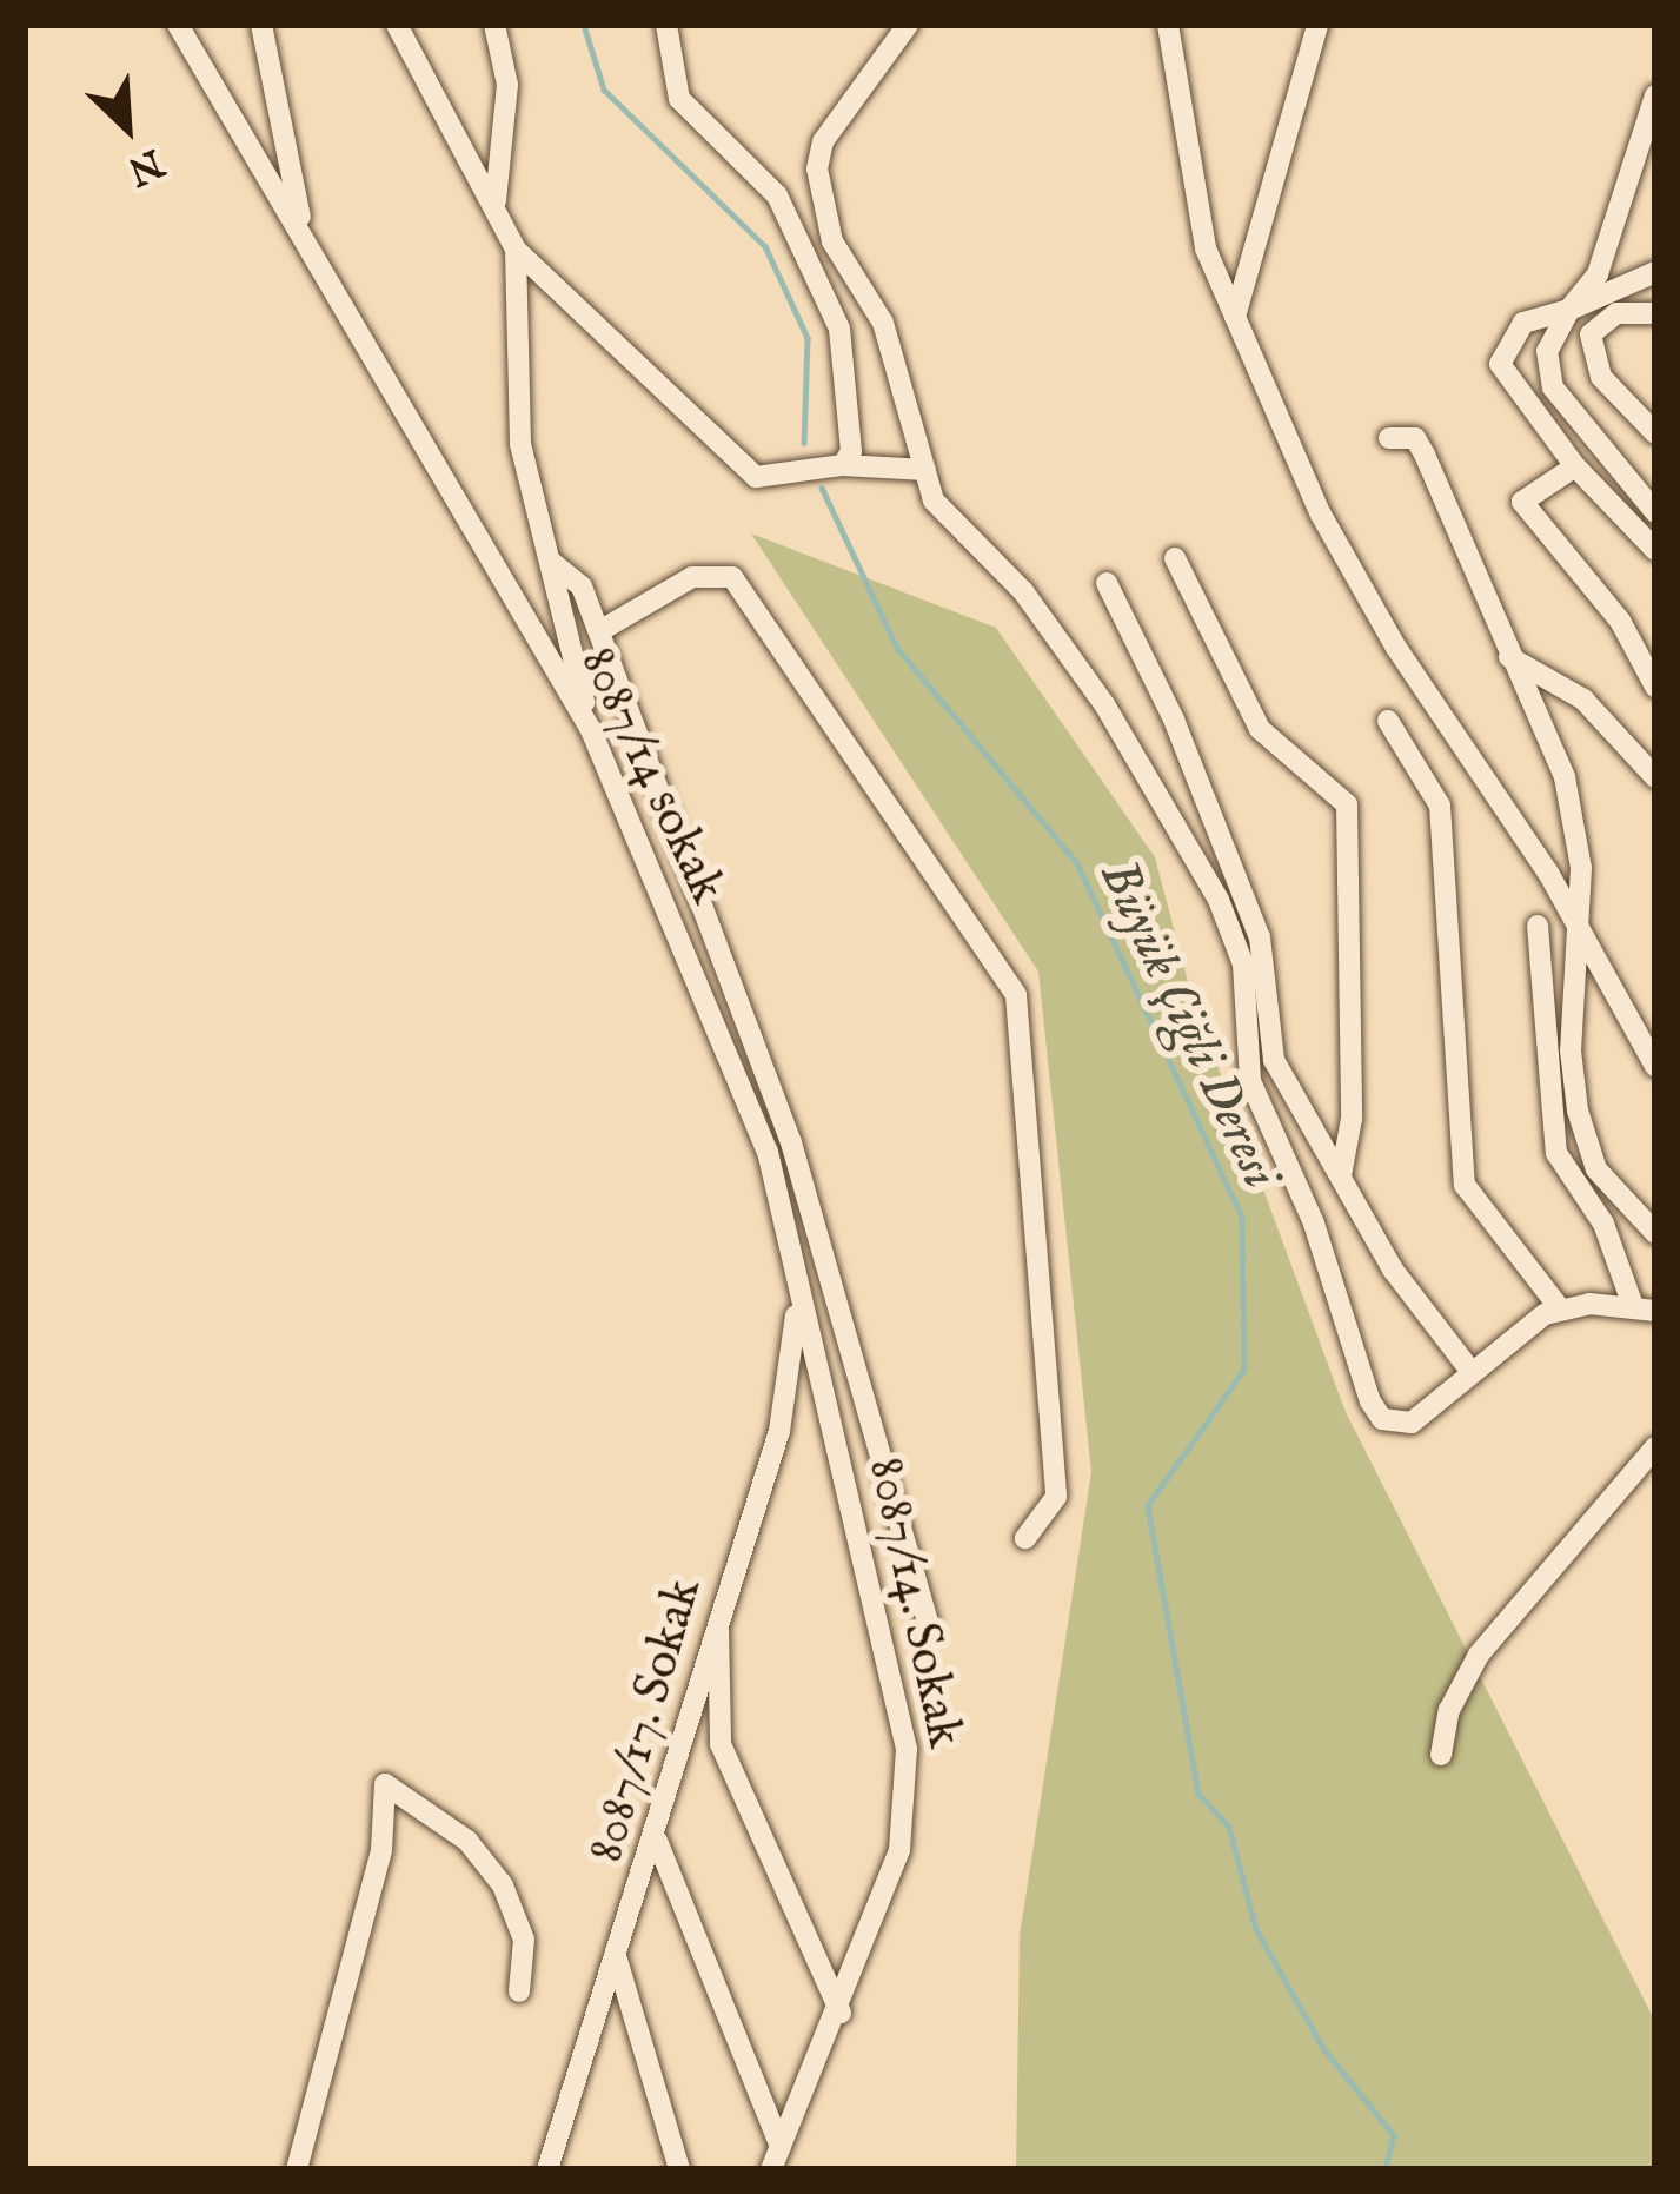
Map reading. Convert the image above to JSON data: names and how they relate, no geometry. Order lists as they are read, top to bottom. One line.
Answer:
{"streets":{"street":["8087/14 sokak","8087/14. Sokak","8087/17. Sokak"]},"crossings":[["8087/14 sokak","8087/14. Sokak"],["8087/14 sokak","8087/17. Sokak"],["8087/14. Sokak","8087/17. Sokak"]],"water":["Büyük Çiğli Deresi"],"north":"bottom right"}
